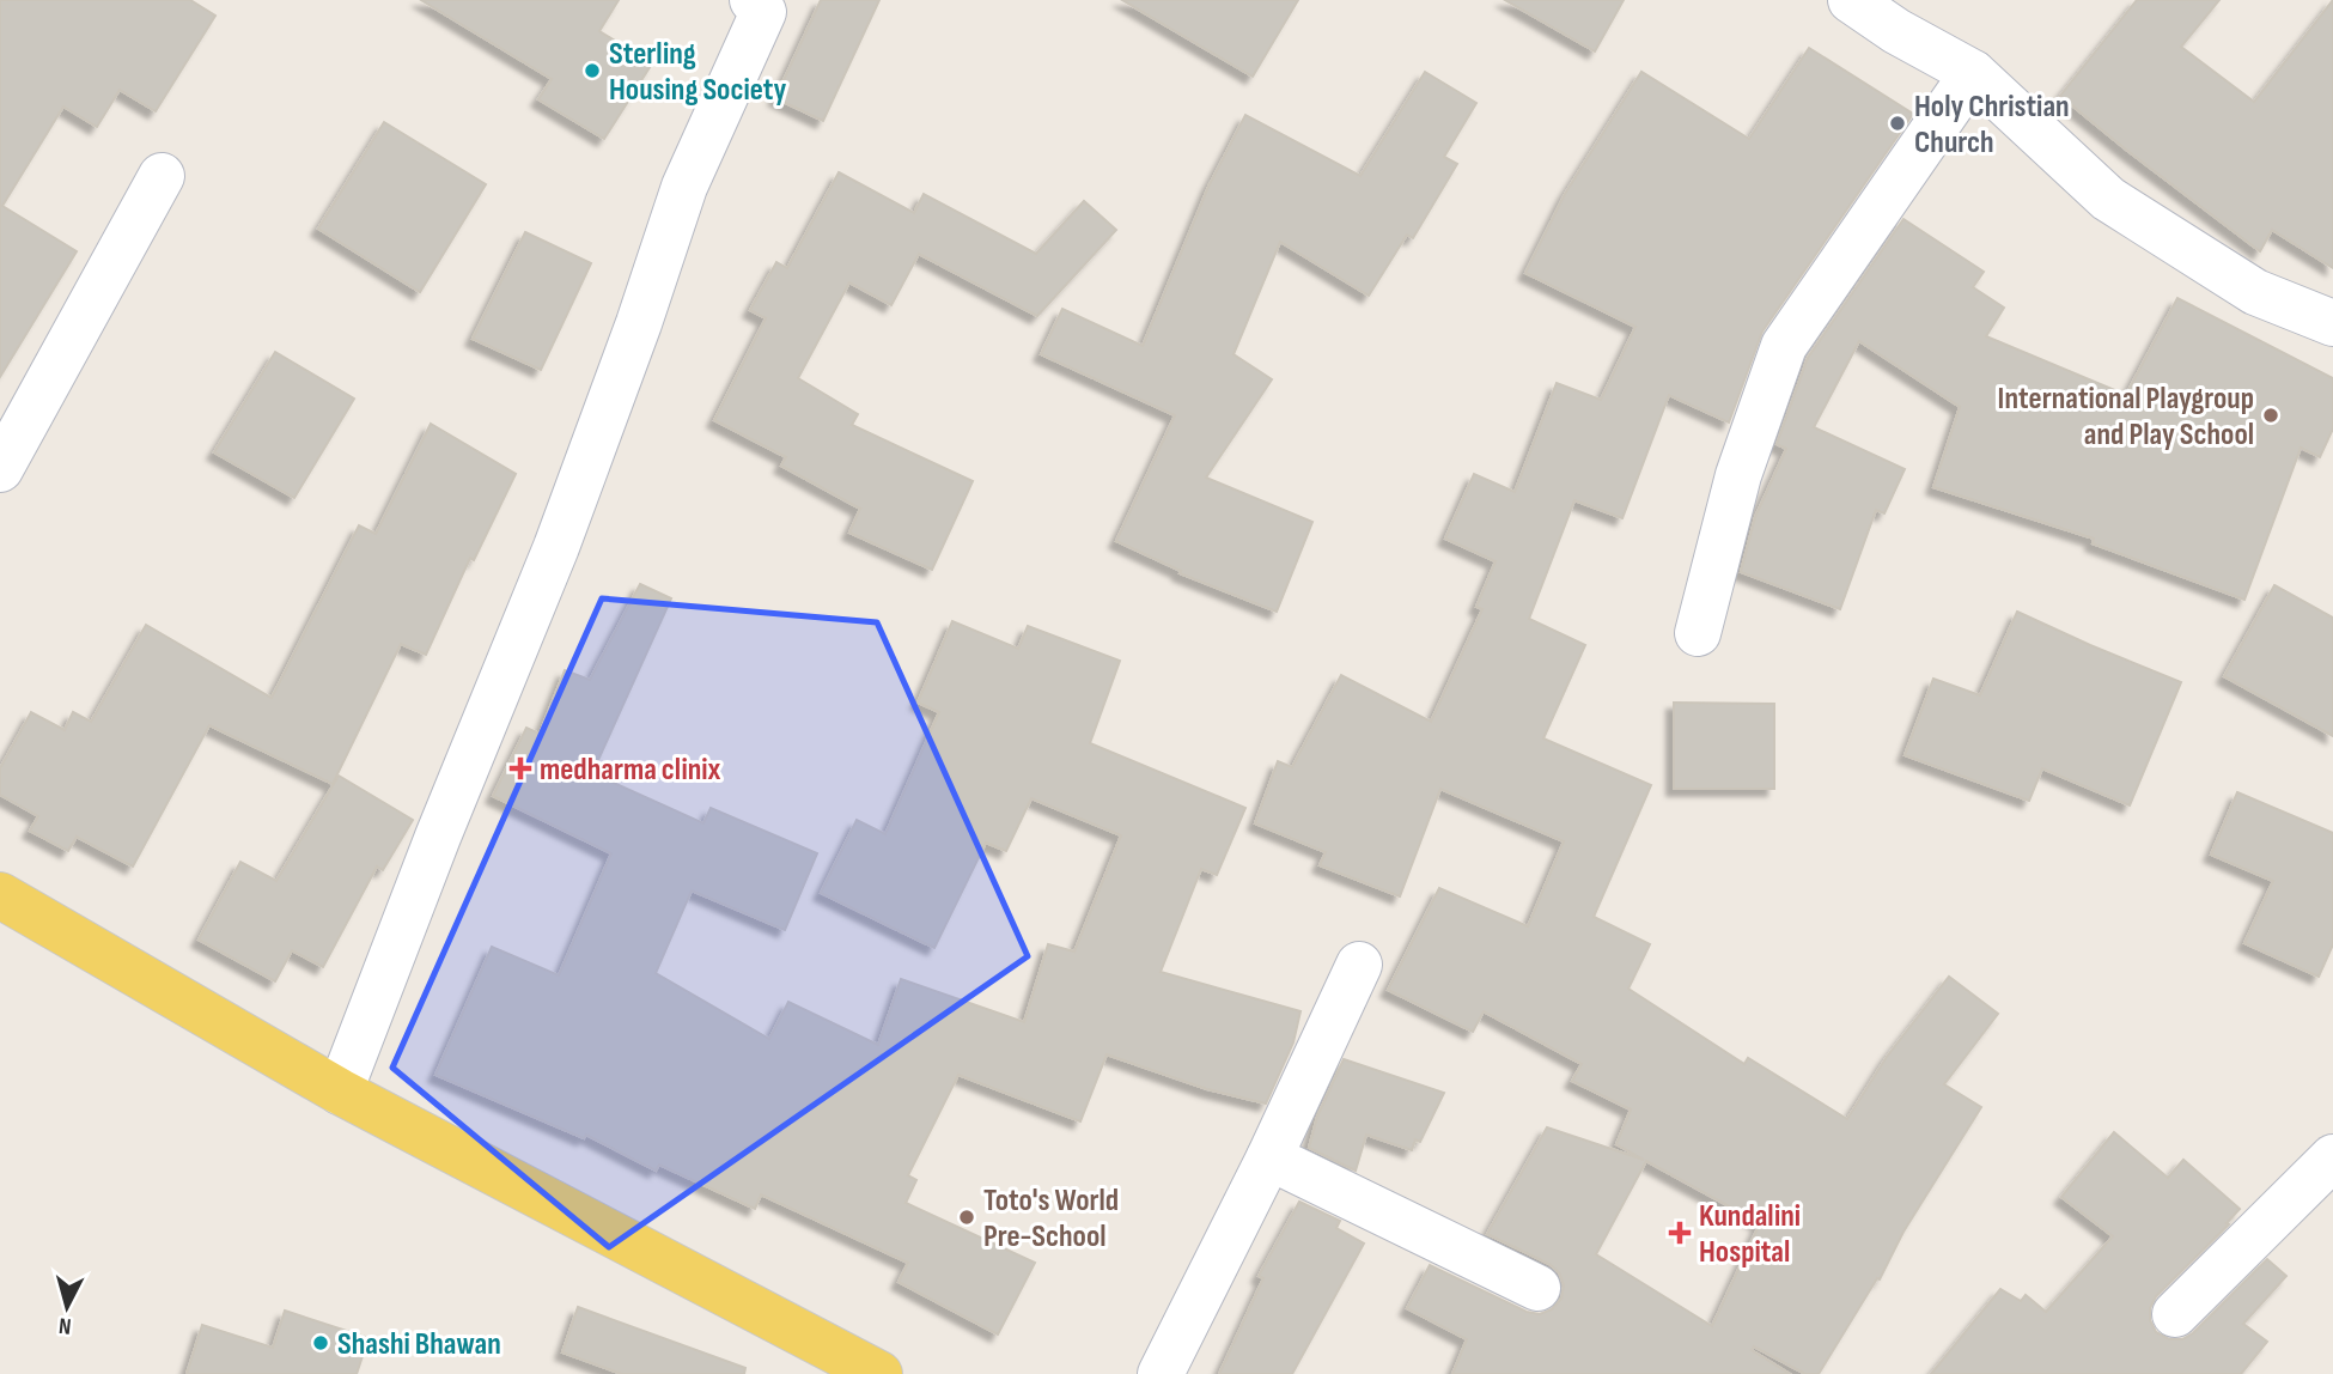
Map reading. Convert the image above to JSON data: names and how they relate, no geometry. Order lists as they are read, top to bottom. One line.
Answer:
{"places":{"other":["Sterling Housing Society","Holy Christian Church","International Playgroup and Play School","Toto's World Pre-School","Shashi Bhawan"],"health":["medharma clinix","Kundalini Hospital"]},"north":"bottom"}
